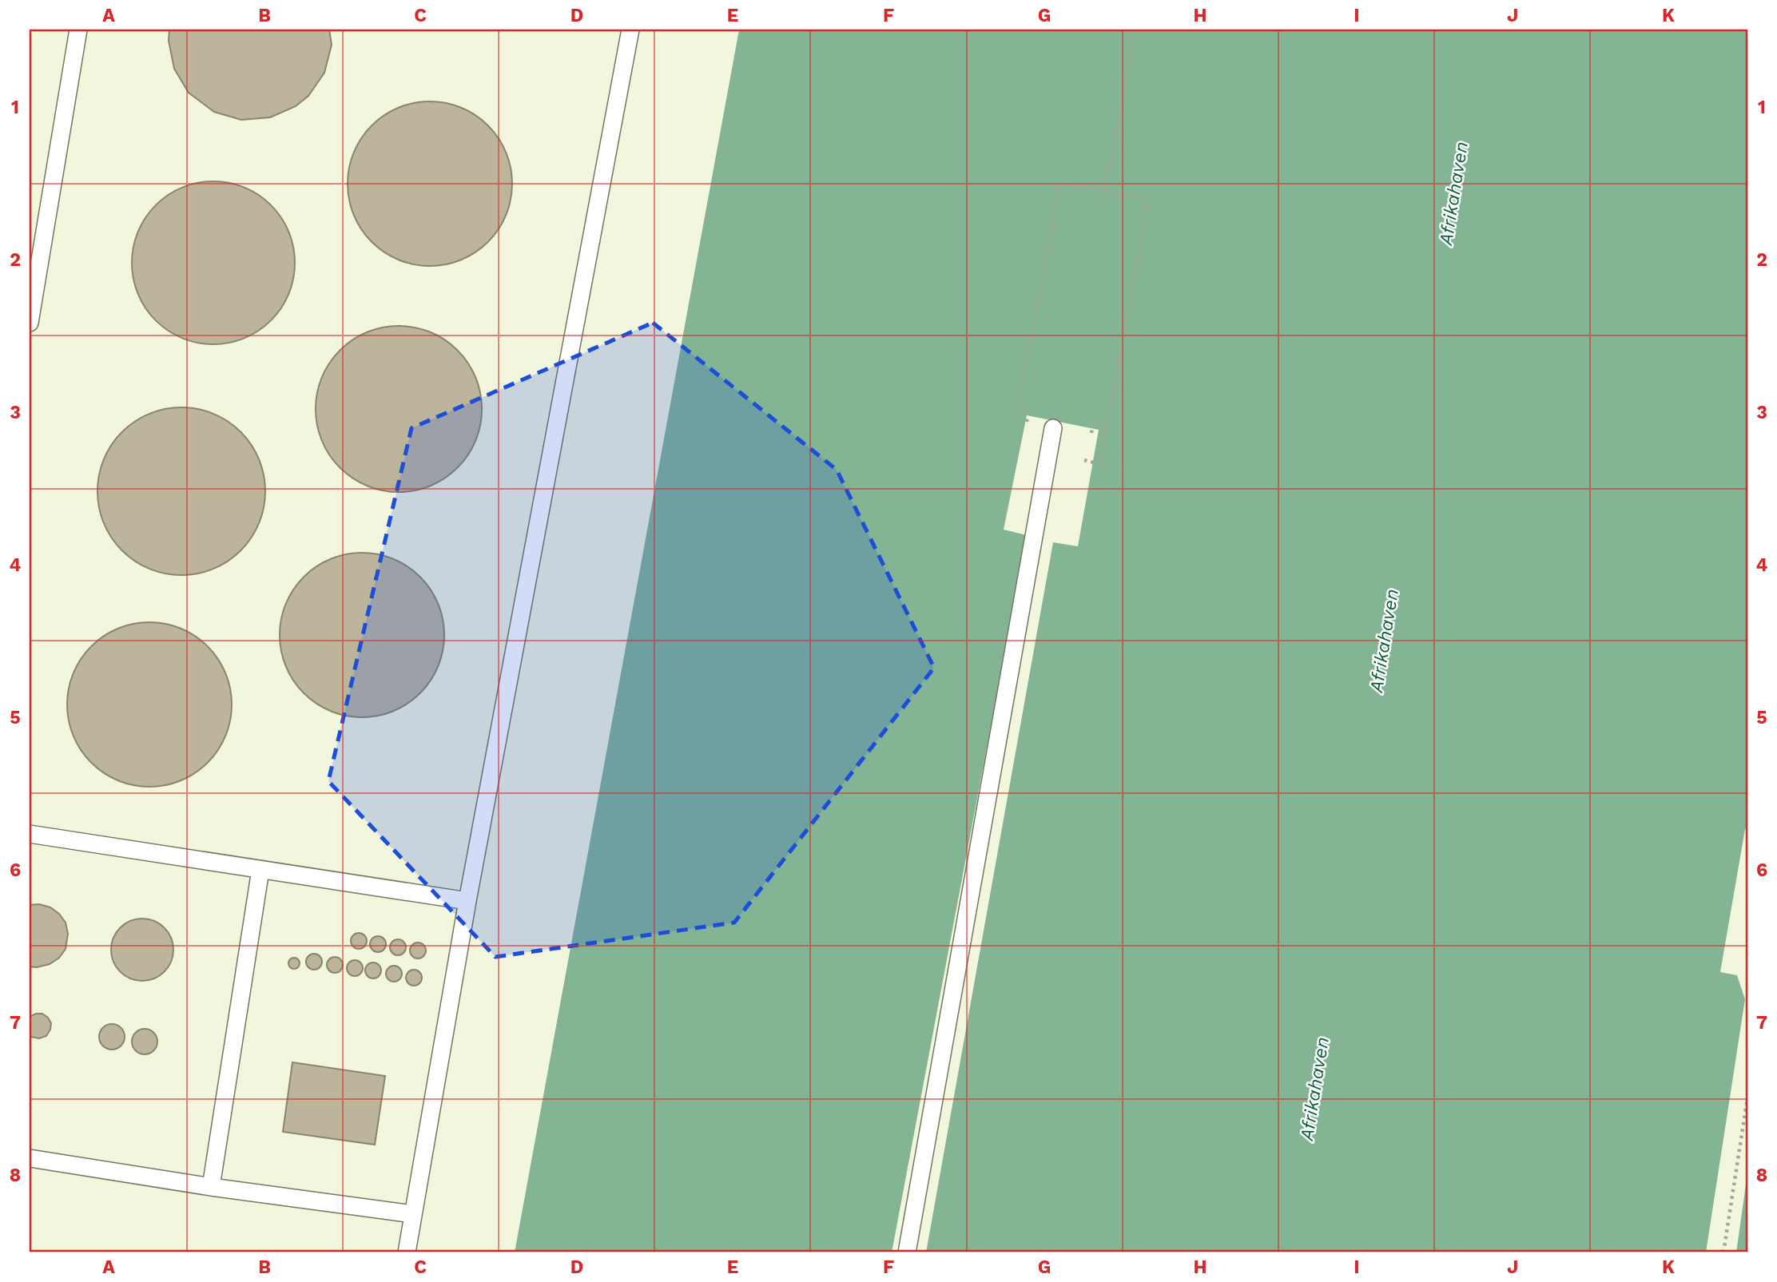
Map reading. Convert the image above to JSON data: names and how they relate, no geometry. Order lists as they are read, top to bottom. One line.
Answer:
{"water":["Afrikahaven"],"grid":{"columns":["A","B","C","D","E","F","G","H","I","J","K"],"rows":["1","2","3","4","5","6","7","8"]}}
